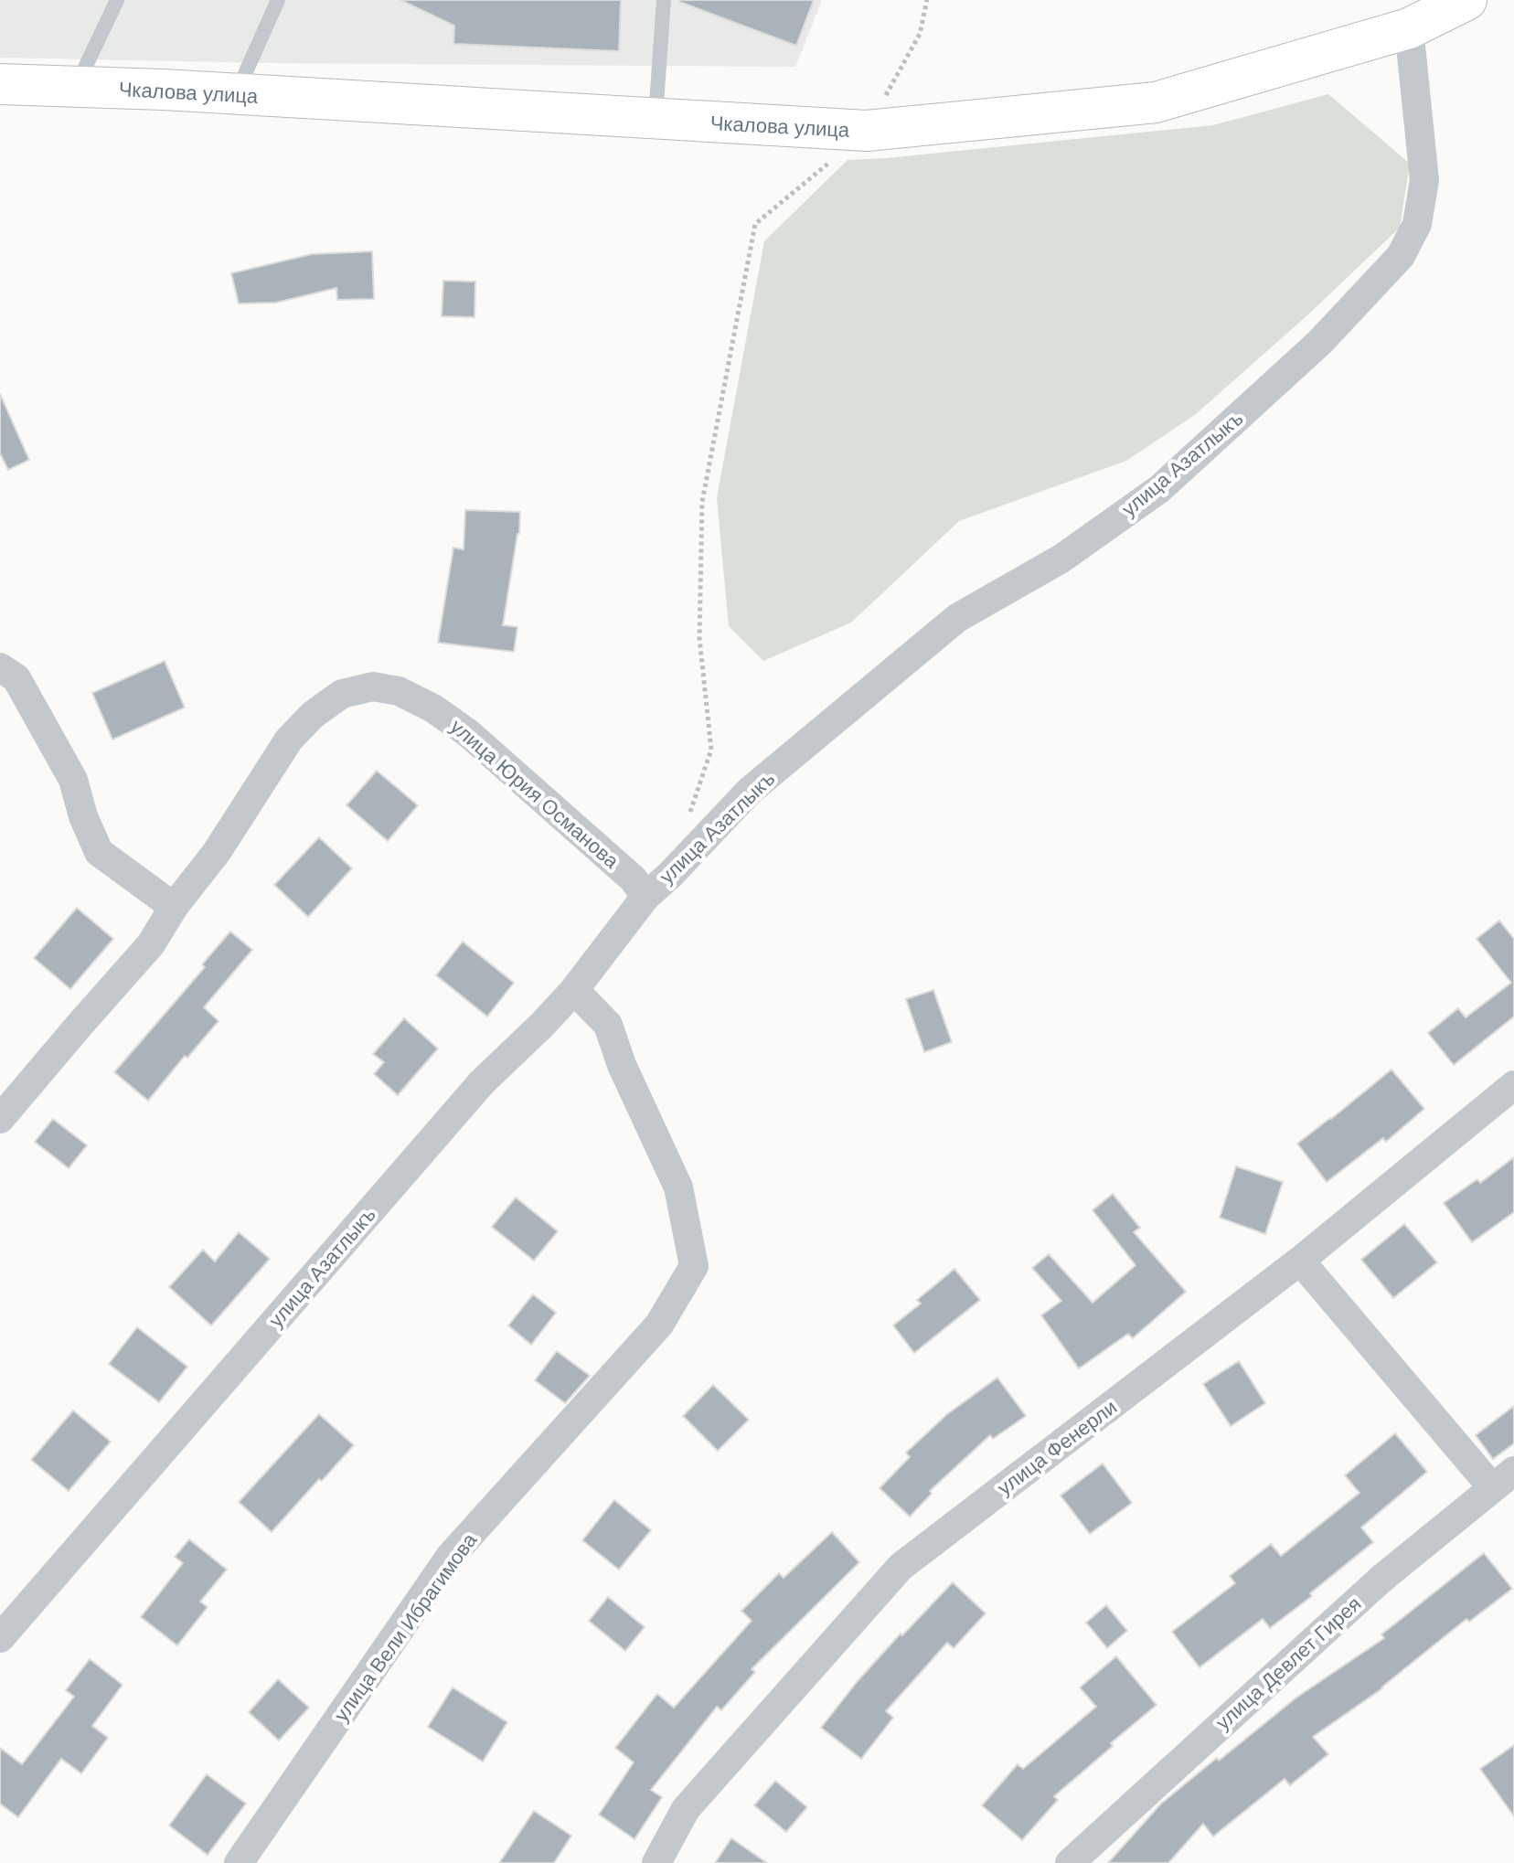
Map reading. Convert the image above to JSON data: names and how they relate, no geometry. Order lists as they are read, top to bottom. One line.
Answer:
{"streets":{"street":["Чкалова улица","улица Азатлыкъ","улица Юрия Османова","улица Фенерли","улица Вели Ибрагимова","улица Девлет Гирея"]},"crossings":[["Чкалова улица","улица Азатлыкъ"],["улица Азатлыкъ","улица Юрия Османова"],["улица Азатлыкъ","улица Вели Ибрагимова"]]}
